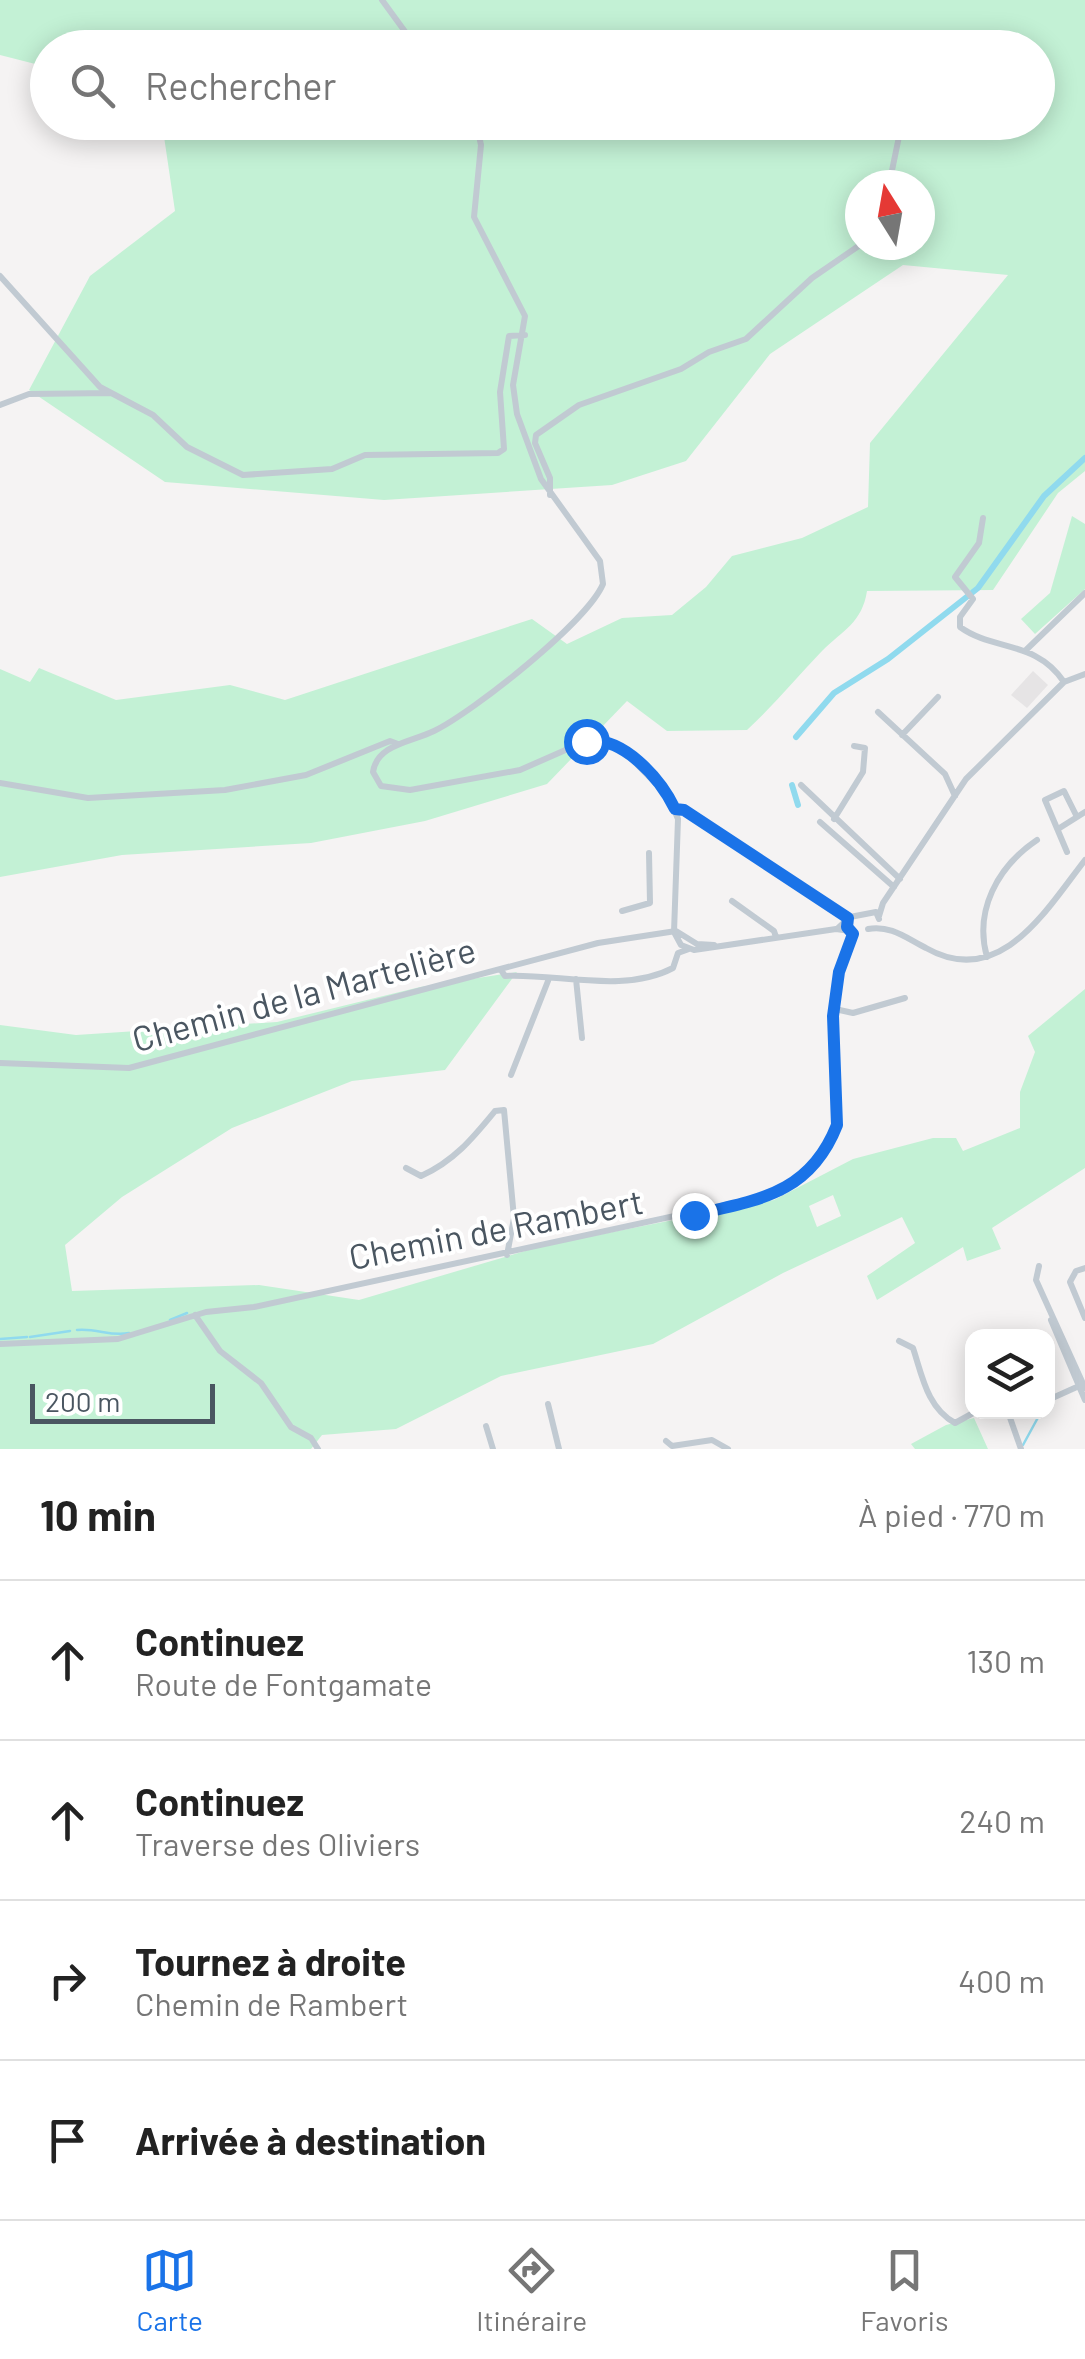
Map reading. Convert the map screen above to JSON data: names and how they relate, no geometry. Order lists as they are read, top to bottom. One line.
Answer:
{"streets":{"street":["Chemin de la Martelière","Chemin de Rambert"]},"scale_bar":"200 m","north":"top","page":{"search":"Rechercher","scale":"200 m","heading":["10 min","À pied · 770 m"],"list":[["Continuez","Route de Fontgamate","130 m"],["Continuez","Traverse des Oliviers","240 m"],["Tournez à droite","Chemin de Rambert","400 m"],"Arrivée à destination"],"nav":["Carte","Itinéraire","Favoris"]}}
